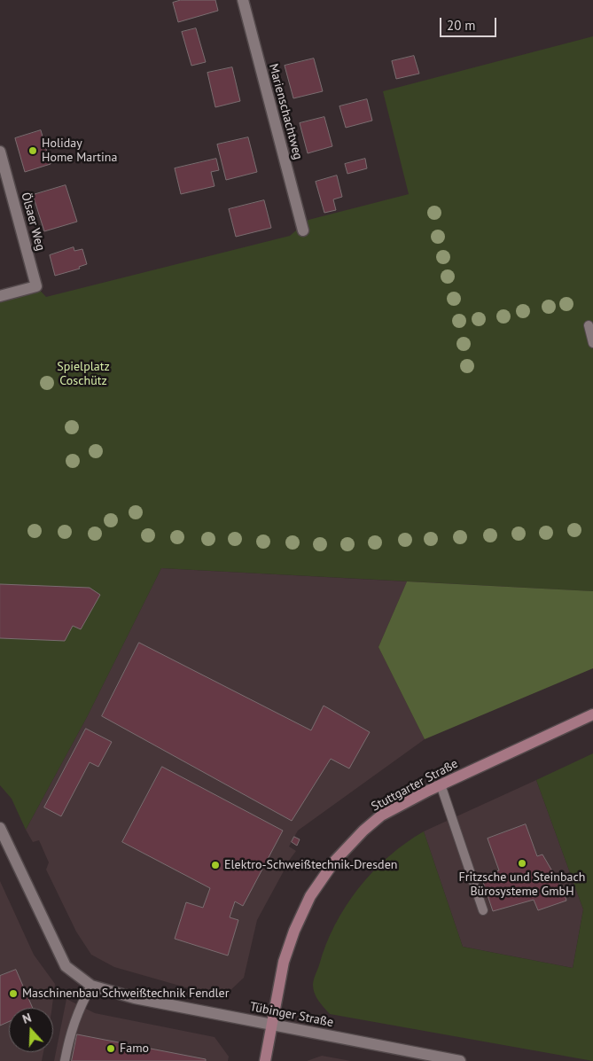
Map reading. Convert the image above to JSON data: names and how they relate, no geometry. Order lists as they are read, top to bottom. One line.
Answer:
{"streets":{"main road":["Stuttgarter Straße"],"street":["Marienschachtweg","Ölsaer Weg","Tübinger Straße"]},"crossings":[["Stuttgarter Straße","Tübinger Straße"]],"parks":["Spielplatz Coschütz"],"places":["Holiday Home Martina","Fritzsche und Steinbach Bürosysteme GmbH","Elektro-Schweißtechnik-Dresden","Maschinenbau Schweißtechnik Fendler","Famo"],"scale_bar":"20 m","north":"top"}
